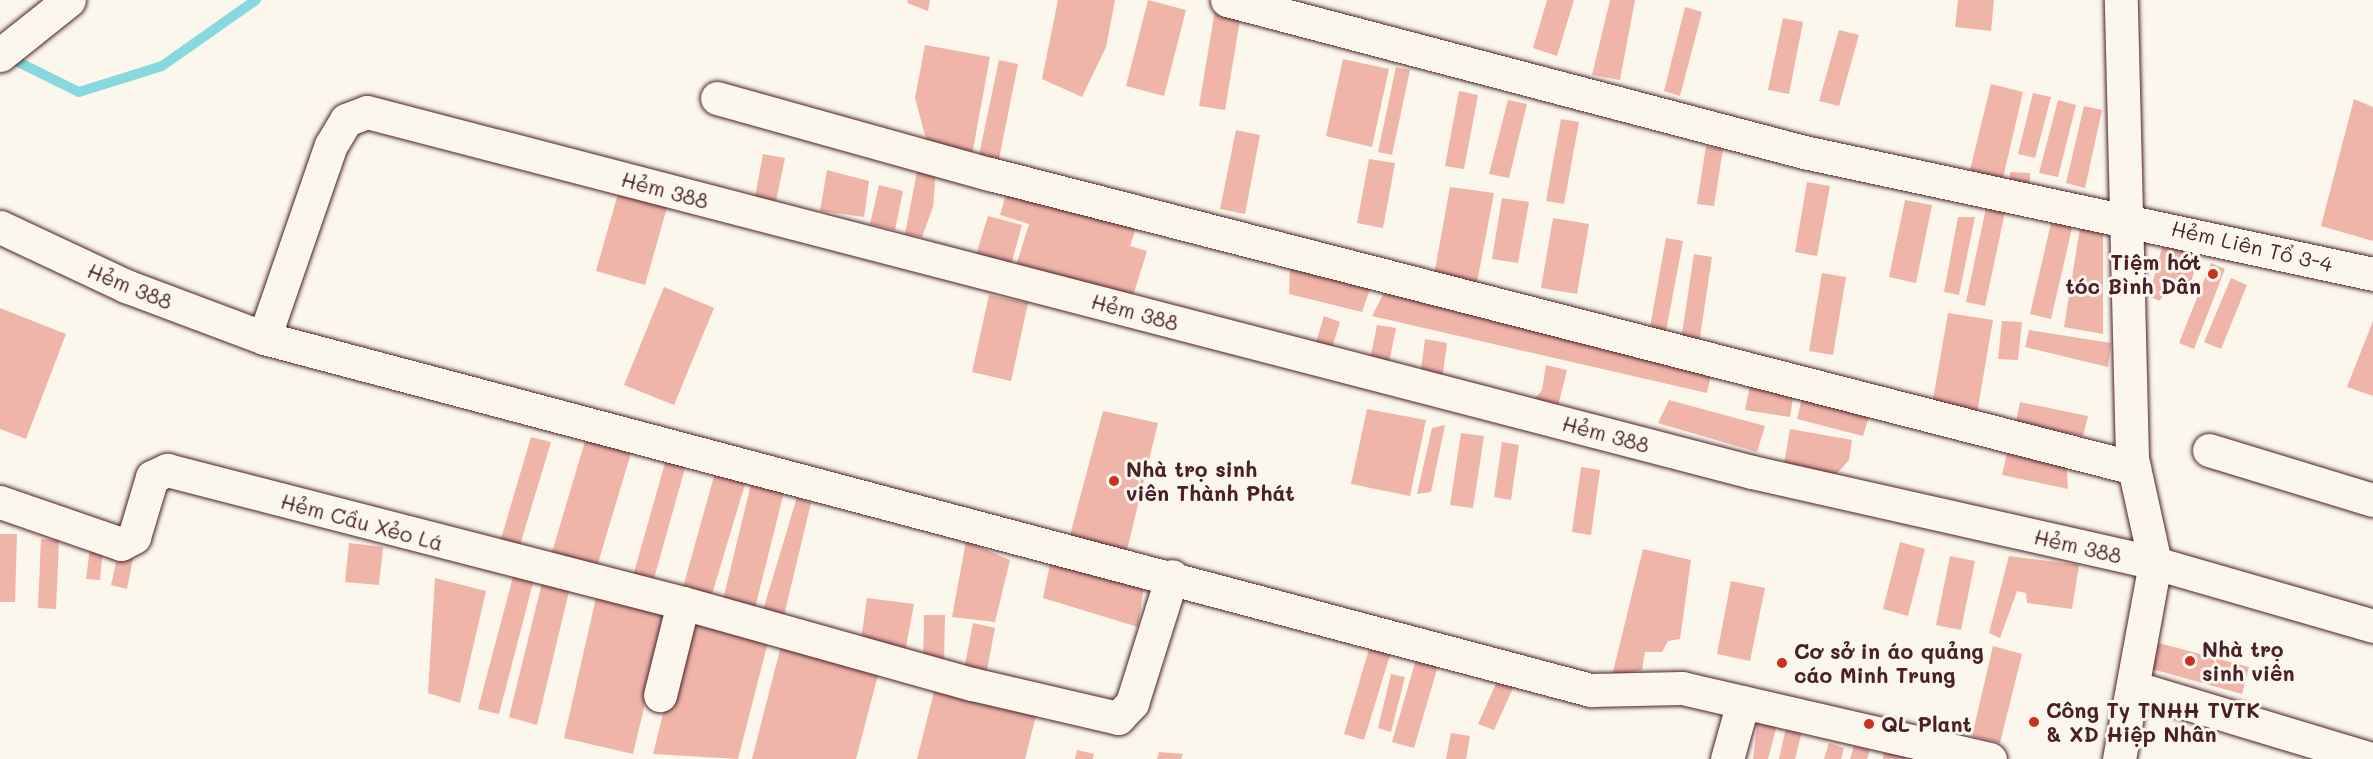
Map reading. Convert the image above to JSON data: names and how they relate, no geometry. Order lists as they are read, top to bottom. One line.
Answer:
{"streets":{"street":["Hẻm 388","Hẻm Liên Tổ 3-4","Hẻm Cầu Xẻo Lá"]},"crossings":[["Hẻm 388","Hẻm Liên Tổ 3-4"],["Hẻm 388","Hẻm Cầu Xẻo Lá"]],"places":["Tiệm hớt tóc Bình Dân","Nhà trọ sinh viên Thành Phát","Nhà trọ sinh viên","Cơ sở in áo quảng cáo Minh Trung","Công Ty TNHH TVTK & XD Hiệp Nhân","QL Plant"]}
